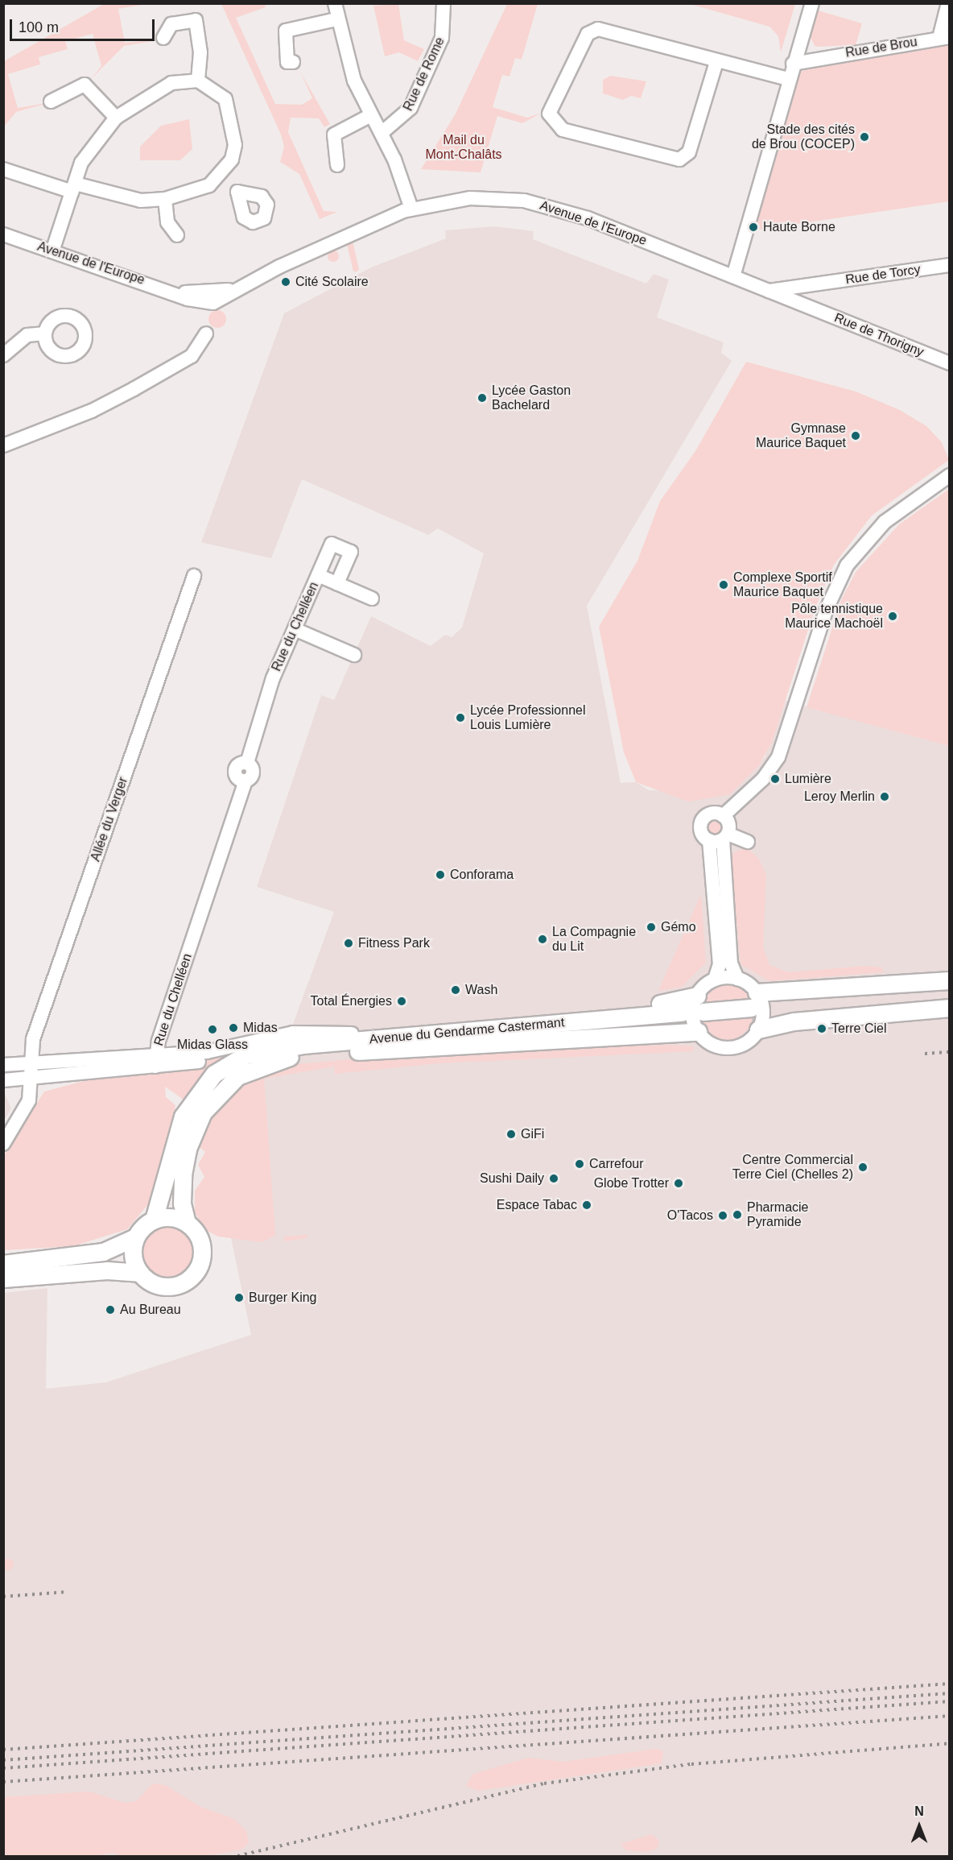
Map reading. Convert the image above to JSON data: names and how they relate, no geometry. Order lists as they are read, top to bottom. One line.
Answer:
{"streets":{"main road":["Avenue du Gendarme Castermant"],"street":["Rue de Brou","Rue de Rome","Avenue de l'Europe","Rue de Torcy","Rue de Thorigny","Rue du Chelléen","Allée du Verger"]},"crossings":[["Avenue de l'Europe","Rue de Torcy"],["Avenue de l'Europe","Rue de Thorigny"],["Rue du Chelléen","Avenue du Gendarme Castermant"],["Allée du Verger","Avenue du Gendarme Castermant"]],"parks":["Mail du Mont-Chalâts"],"places":["Stade des cités de Brou (COCEP)","Haute Borne","Cité Scolaire","Lycée Gaston Bachelard","Gymnase Maurice Baquet","Complexe Sportif Maurice Baquet","Pôle tennistique Maurice Machoël","Lycée Professionnel Louis Lumière","Lumière","Leroy Merlin","Conforama","Gémo","La Compagnie du Lit","Fitness Park","Wash","Total Énergies","Midas","Terre Ciel","Midas Glass","GiFi","Carrefour","Centre Commercial Terre Ciel (Chelles 2)","Sushi Daily","Globe Trotter","Espace Tabac","Pharmacie Pyramide","O'Tacos","Burger King","Au Bureau"],"scale_bar":"100 m","north":"top"}
